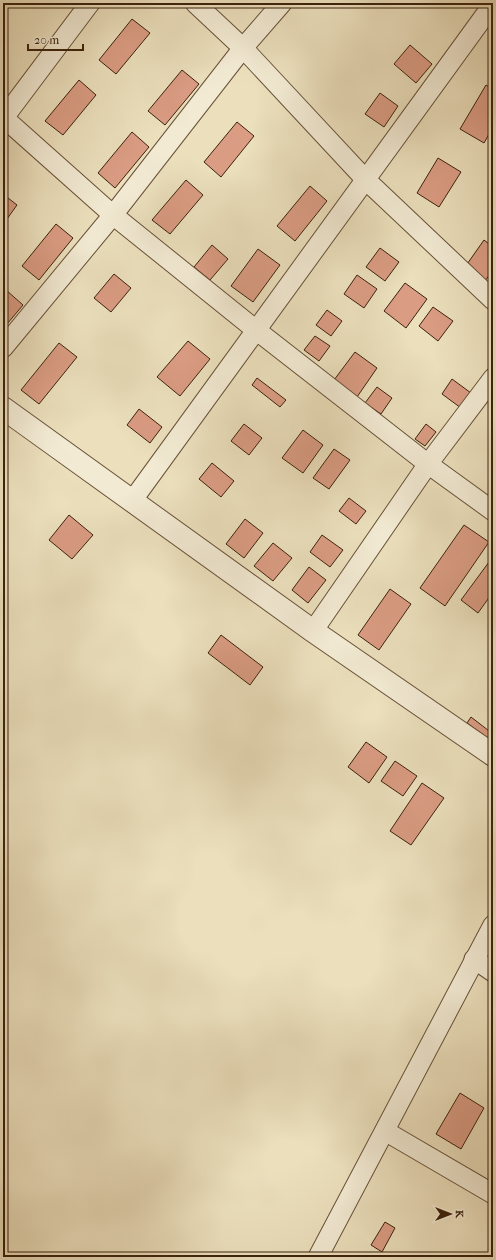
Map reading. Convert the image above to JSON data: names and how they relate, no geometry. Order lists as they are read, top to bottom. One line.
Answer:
{"scale_bar":"20 m","north":"right"}
